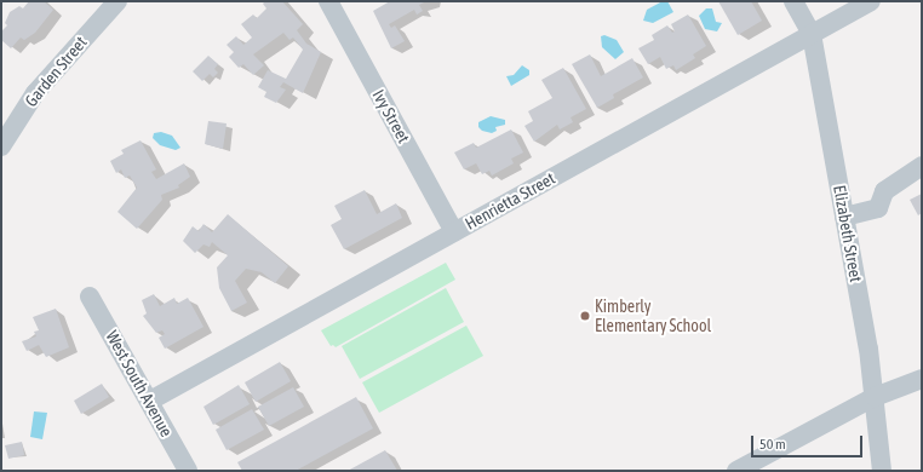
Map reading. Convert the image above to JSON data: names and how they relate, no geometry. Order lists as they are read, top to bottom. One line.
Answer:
{"streets":{"street":["Garden Street","Ivy Street","Henrietta Street","Elizabeth Street","West South Avenue"]},"crossings":[["Ivy Street","Henrietta Street"],["Henrietta Street","Elizabeth Street"],["Henrietta Street","West South Avenue"]],"places":["Kimberly Elementary School"],"scale_bar":"50 m"}
